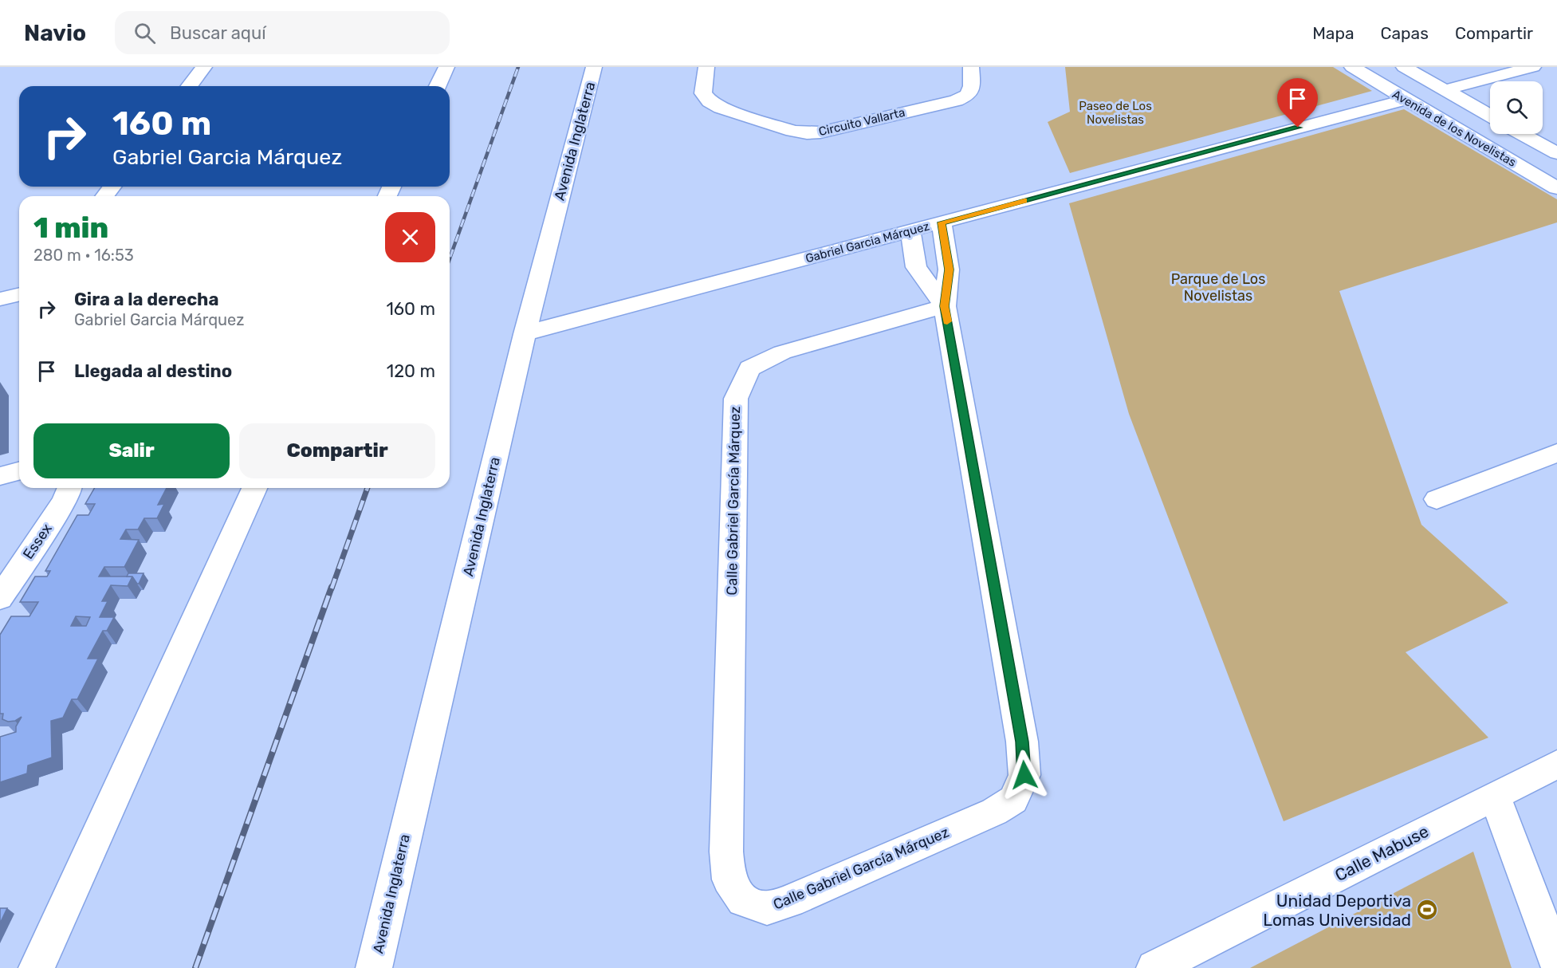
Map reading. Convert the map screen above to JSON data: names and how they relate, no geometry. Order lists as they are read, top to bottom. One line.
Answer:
{"streets":{"street":["Circuito Vallarta","Avenida de los Novelistas","Avenida Inglaterra","Gabriel Garcia Márquez","Calle Gabriel García Márquez","Essex","Calle Mabuse"]},"crossings":[["Avenida de los Novelistas","Gabriel Garcia Márquez"],["Avenida Inglaterra","Gabriel Garcia Márquez"],["Gabriel Garcia Márquez","Calle Gabriel García Márquez"]],"parks":["Paseo de Los Novelistas","Parque de Los Novelistas"],"places":{"sports":["Unidad Deportiva Lomas Universidad"]},"page":{"header":"Navio","search":"Buscar aquí","nav":["Mapa","Capas","Compartir"],"turn":["160 m","Gabriel Garcia Márquez"],"heading":["1 min","280 m · 16:53"],"list":[{"name":"Gira a la derecha","note":"Gabriel Garcia Márquez","value":"160 m"},{"name":"Llegada al destino","value":"120 m"}],"buttons":["Salir","Compartir"]}}
